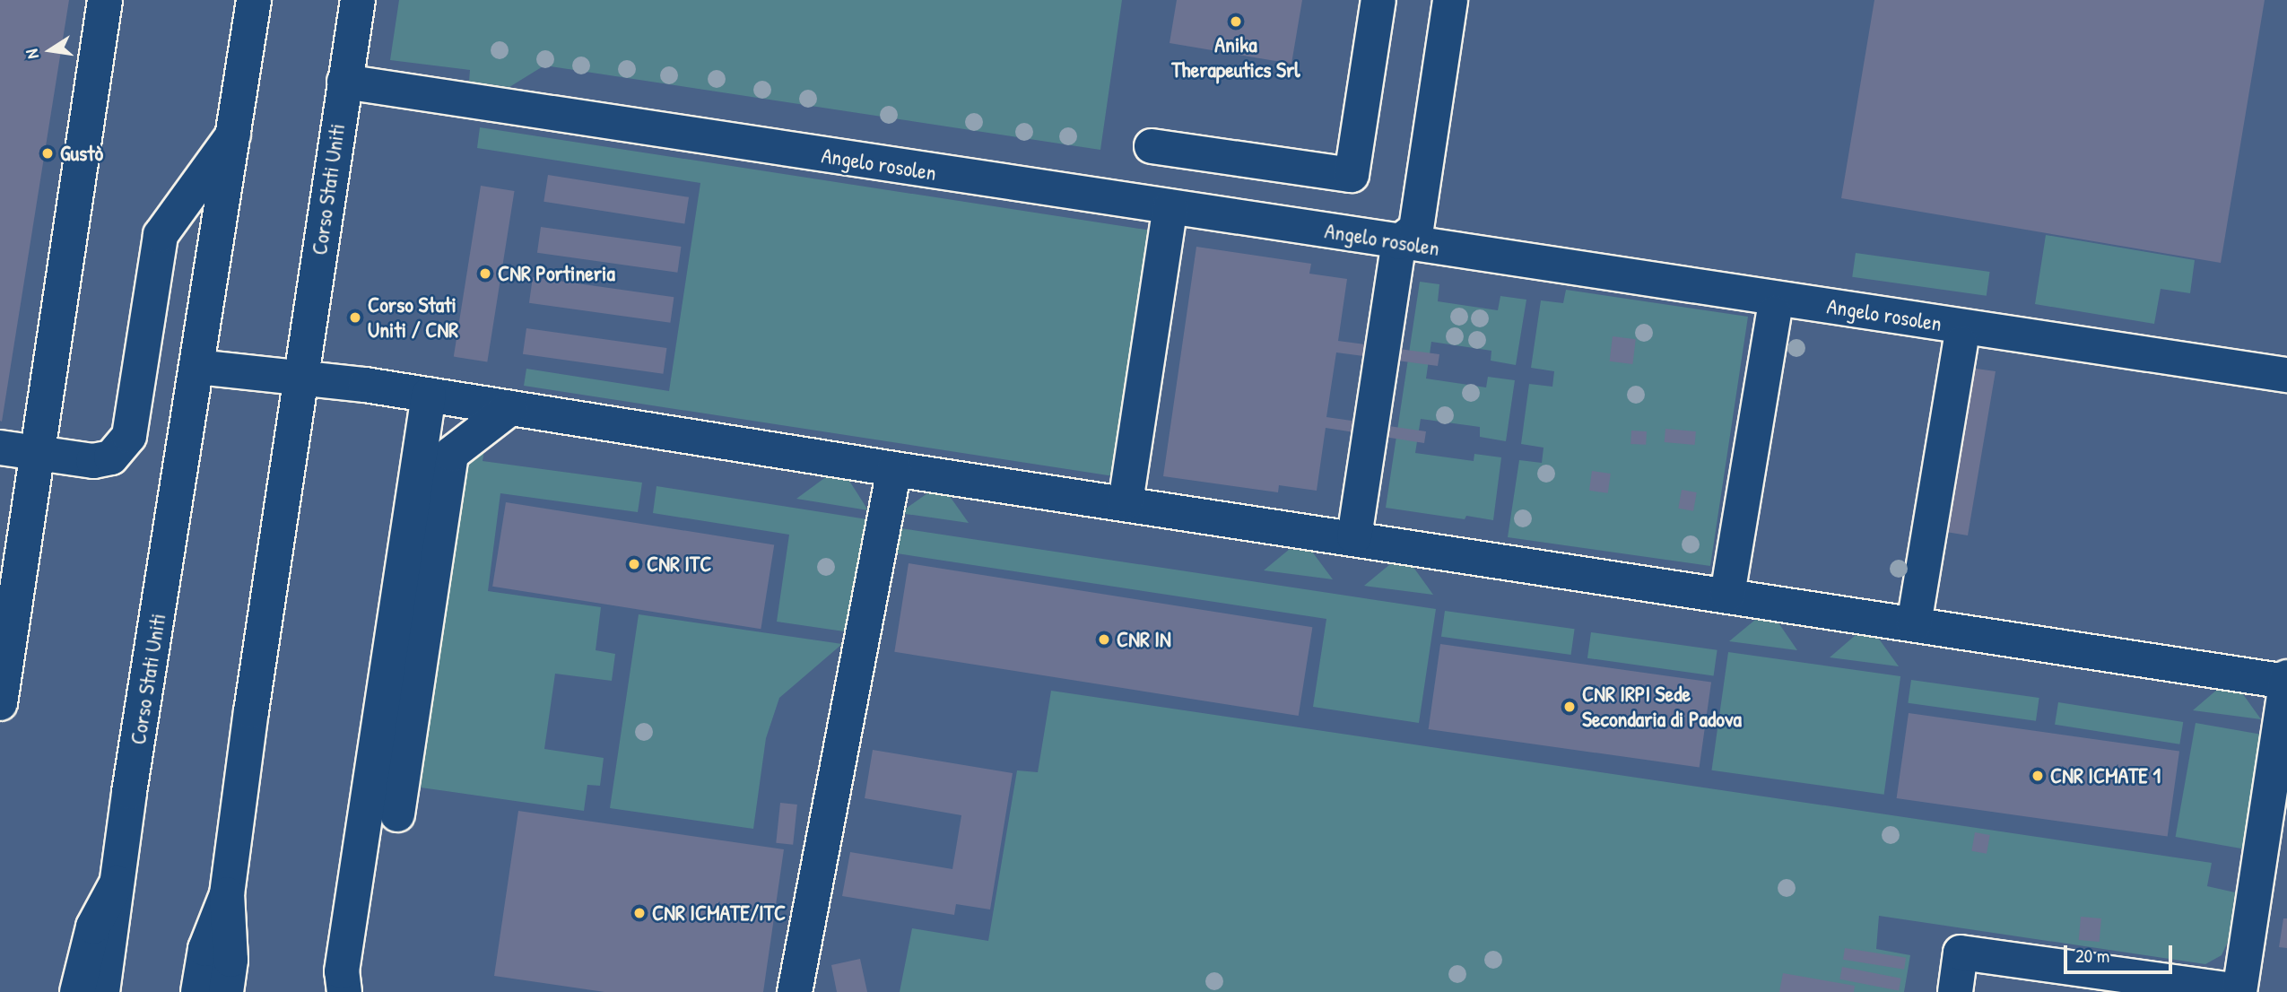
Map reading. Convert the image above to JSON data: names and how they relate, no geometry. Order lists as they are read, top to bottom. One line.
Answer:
{"streets":{"main road":["Angelo rosolen","Corso Stati Uniti"]},"crossings":[["Angelo rosolen","Corso Stati Uniti"]],"places":["Anika Therapeutics Srl","Gustò","CNR Portineria","Corso Stati Uniti / CNR","CNR ITC","CNR IN","CNR IRPI Sede Secondaria di Padova","CNR ICMATE 1","CNR ICMATE/ITC"],"scale_bar":"20 m","north":"left"}
